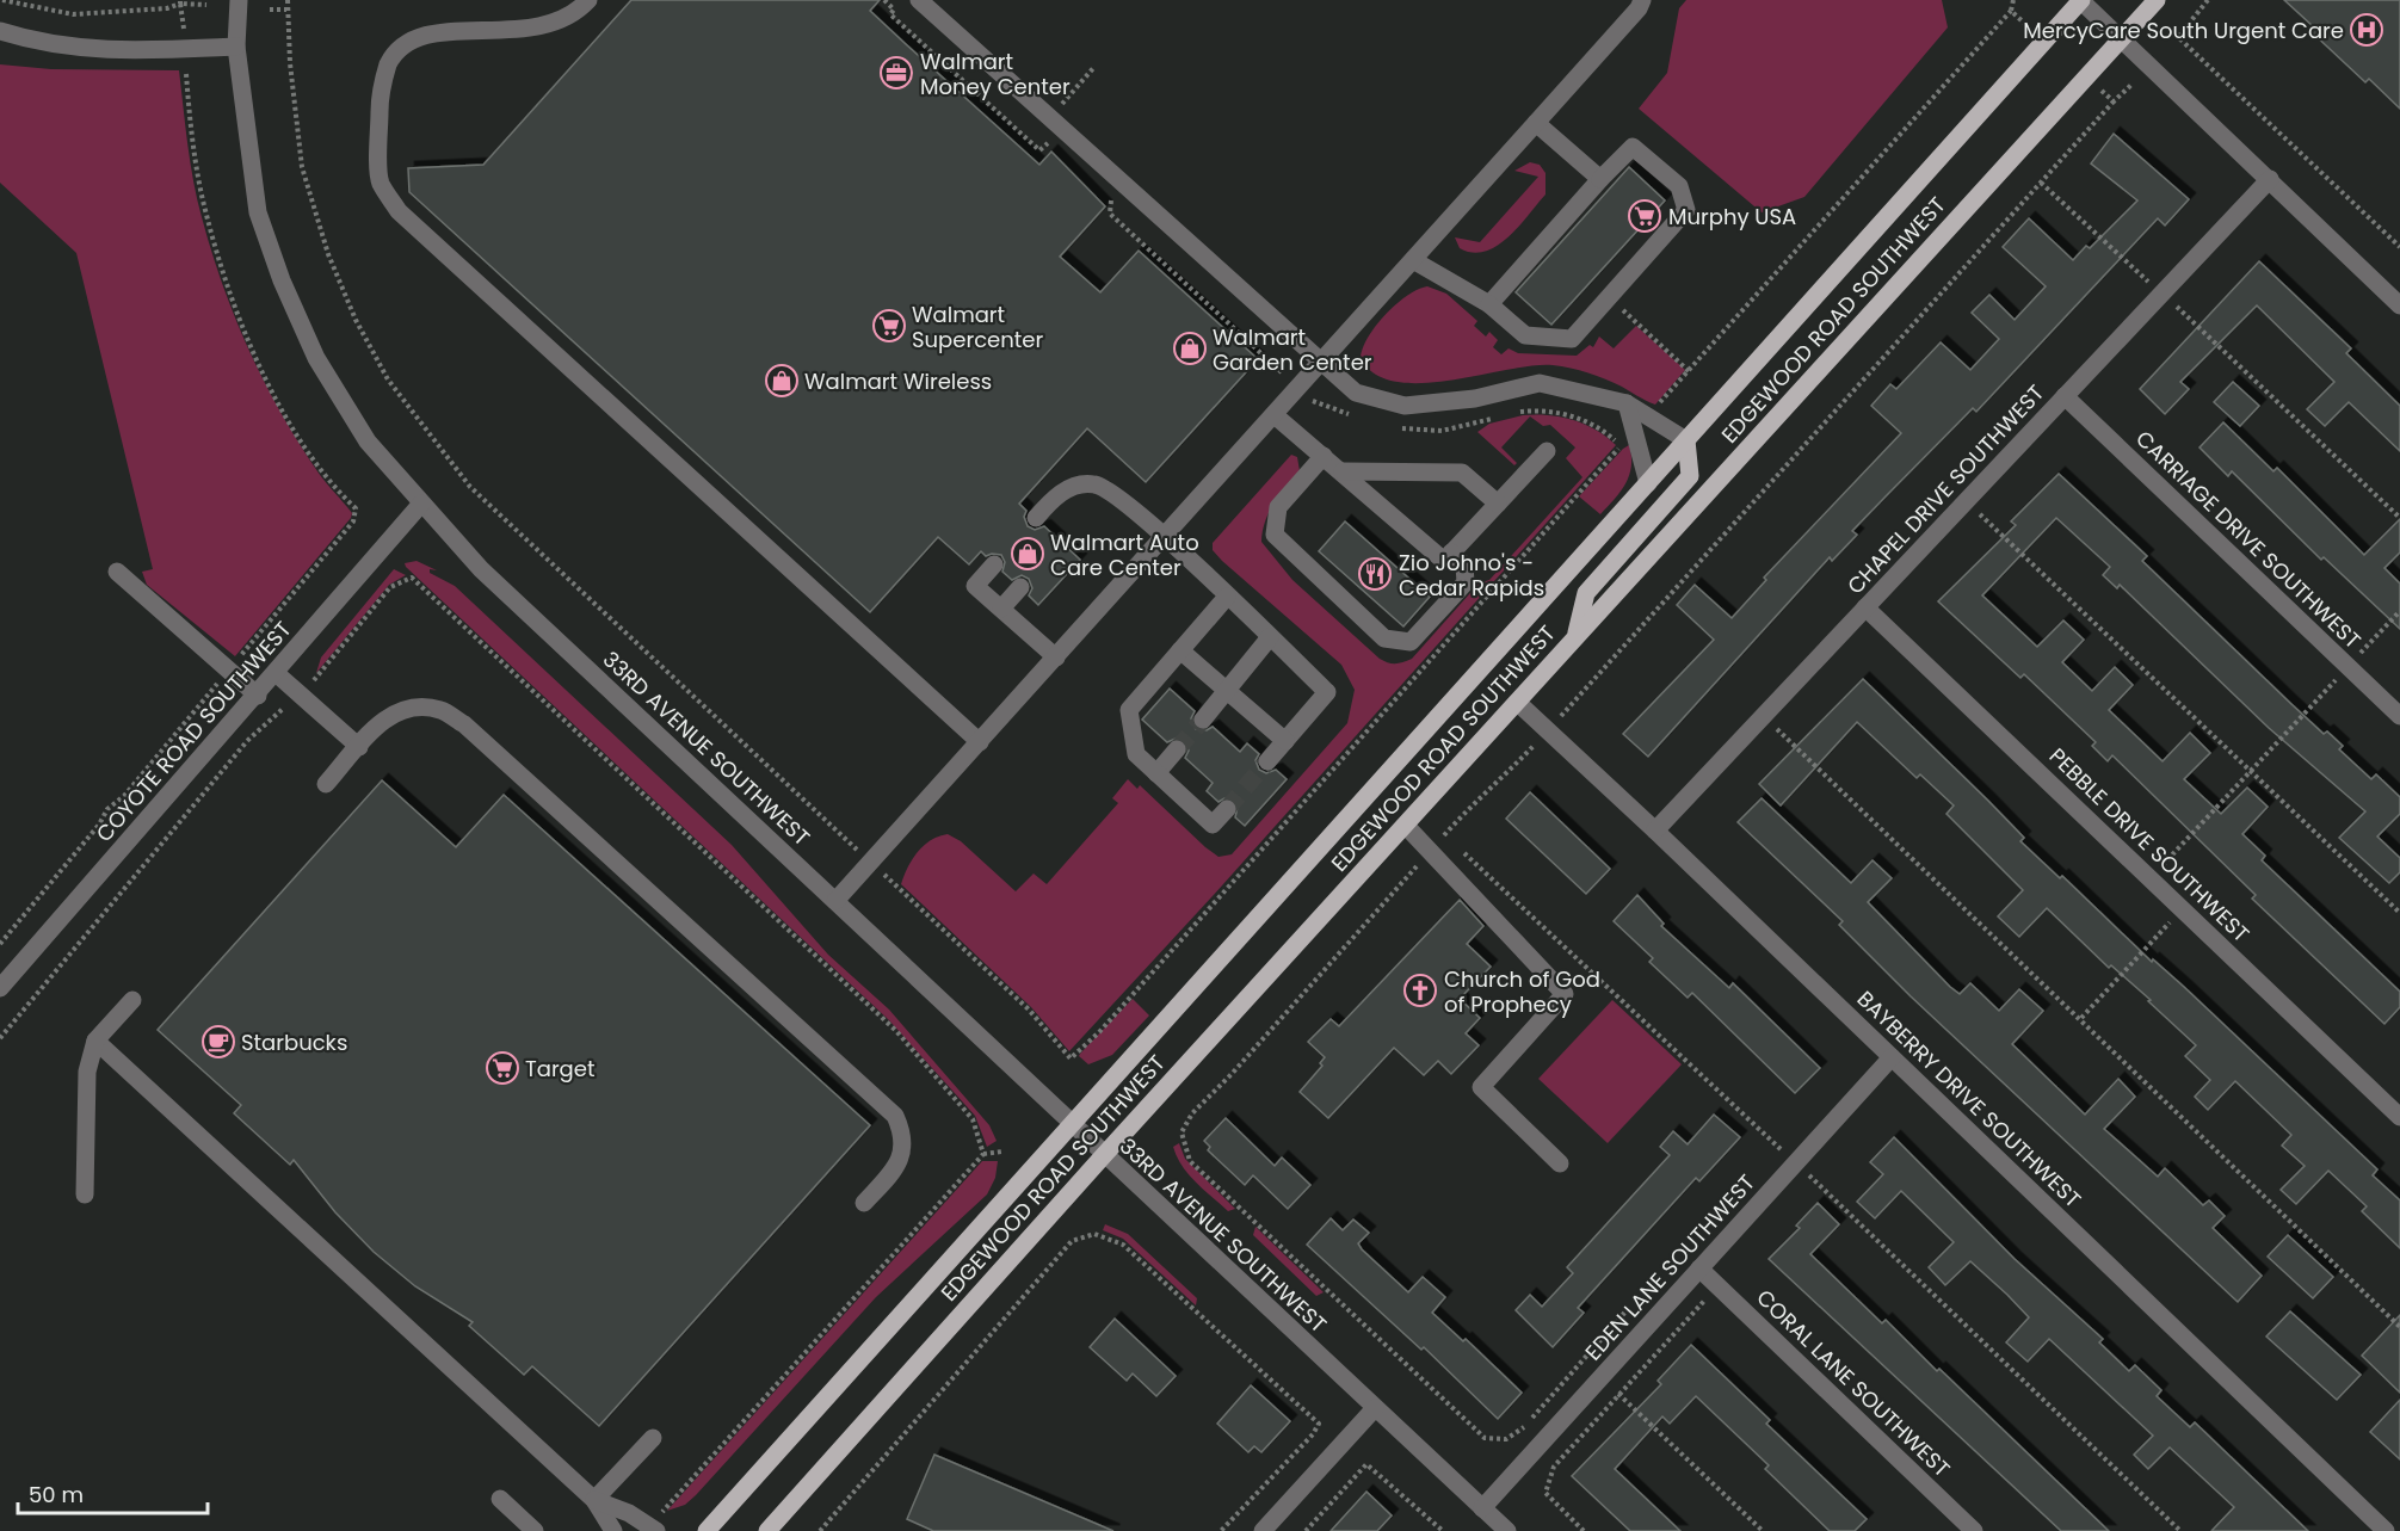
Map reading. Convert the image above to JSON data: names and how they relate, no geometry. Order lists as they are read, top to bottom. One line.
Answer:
{"streets":{"main road":["EDGEWOOD ROAD SOUTHWEST"],"street":["CHAPEL DRIVE SOUTHWEST","CARRIAGE DRIVE SOUTHWEST","COYOTE ROAD SOUTHWEST","33RD AVENUE SOUTHWEST","PEBBLE DRIVE SOUTHWEST","BAYBERRY DRIVE SOUTHWEST","EDEN LANE SOUTHWEST","CORAL LANE SOUTHWEST"]},"crossings":[["EDGEWOOD ROAD SOUTHWEST","33RD AVENUE SOUTHWEST"],["EDGEWOOD ROAD SOUTHWEST","BAYBERRY DRIVE SOUTHWEST"],["CHAPEL DRIVE SOUTHWEST","CARRIAGE DRIVE SOUTHWEST"],["CHAPEL DRIVE SOUTHWEST","PEBBLE DRIVE SOUTHWEST"],["CHAPEL DRIVE SOUTHWEST","BAYBERRY DRIVE SOUTHWEST"],["COYOTE ROAD SOUTHWEST","33RD AVENUE SOUTHWEST"],["33RD AVENUE SOUTHWEST","EDEN LANE SOUTHWEST"],["BAYBERRY DRIVE SOUTHWEST","EDEN LANE SOUTHWEST"],["EDEN LANE SOUTHWEST","CORAL LANE SOUTHWEST"]],"places":{"hospital":["MercyCare South Urgent Care"],"office":["Walmart Money Center"],"supermarket":["Murphy USA","Walmart Supercenter","Target"],"shop":["Walmart Garden Center","Walmart Wireless","Walmart Auto Care Center"],"restaurant":["Zio Johno's - Cedar Rapids"],"church":["Church of God of Prophecy"],"cafe":["Starbucks"]},"scale_bar":"50 m"}
